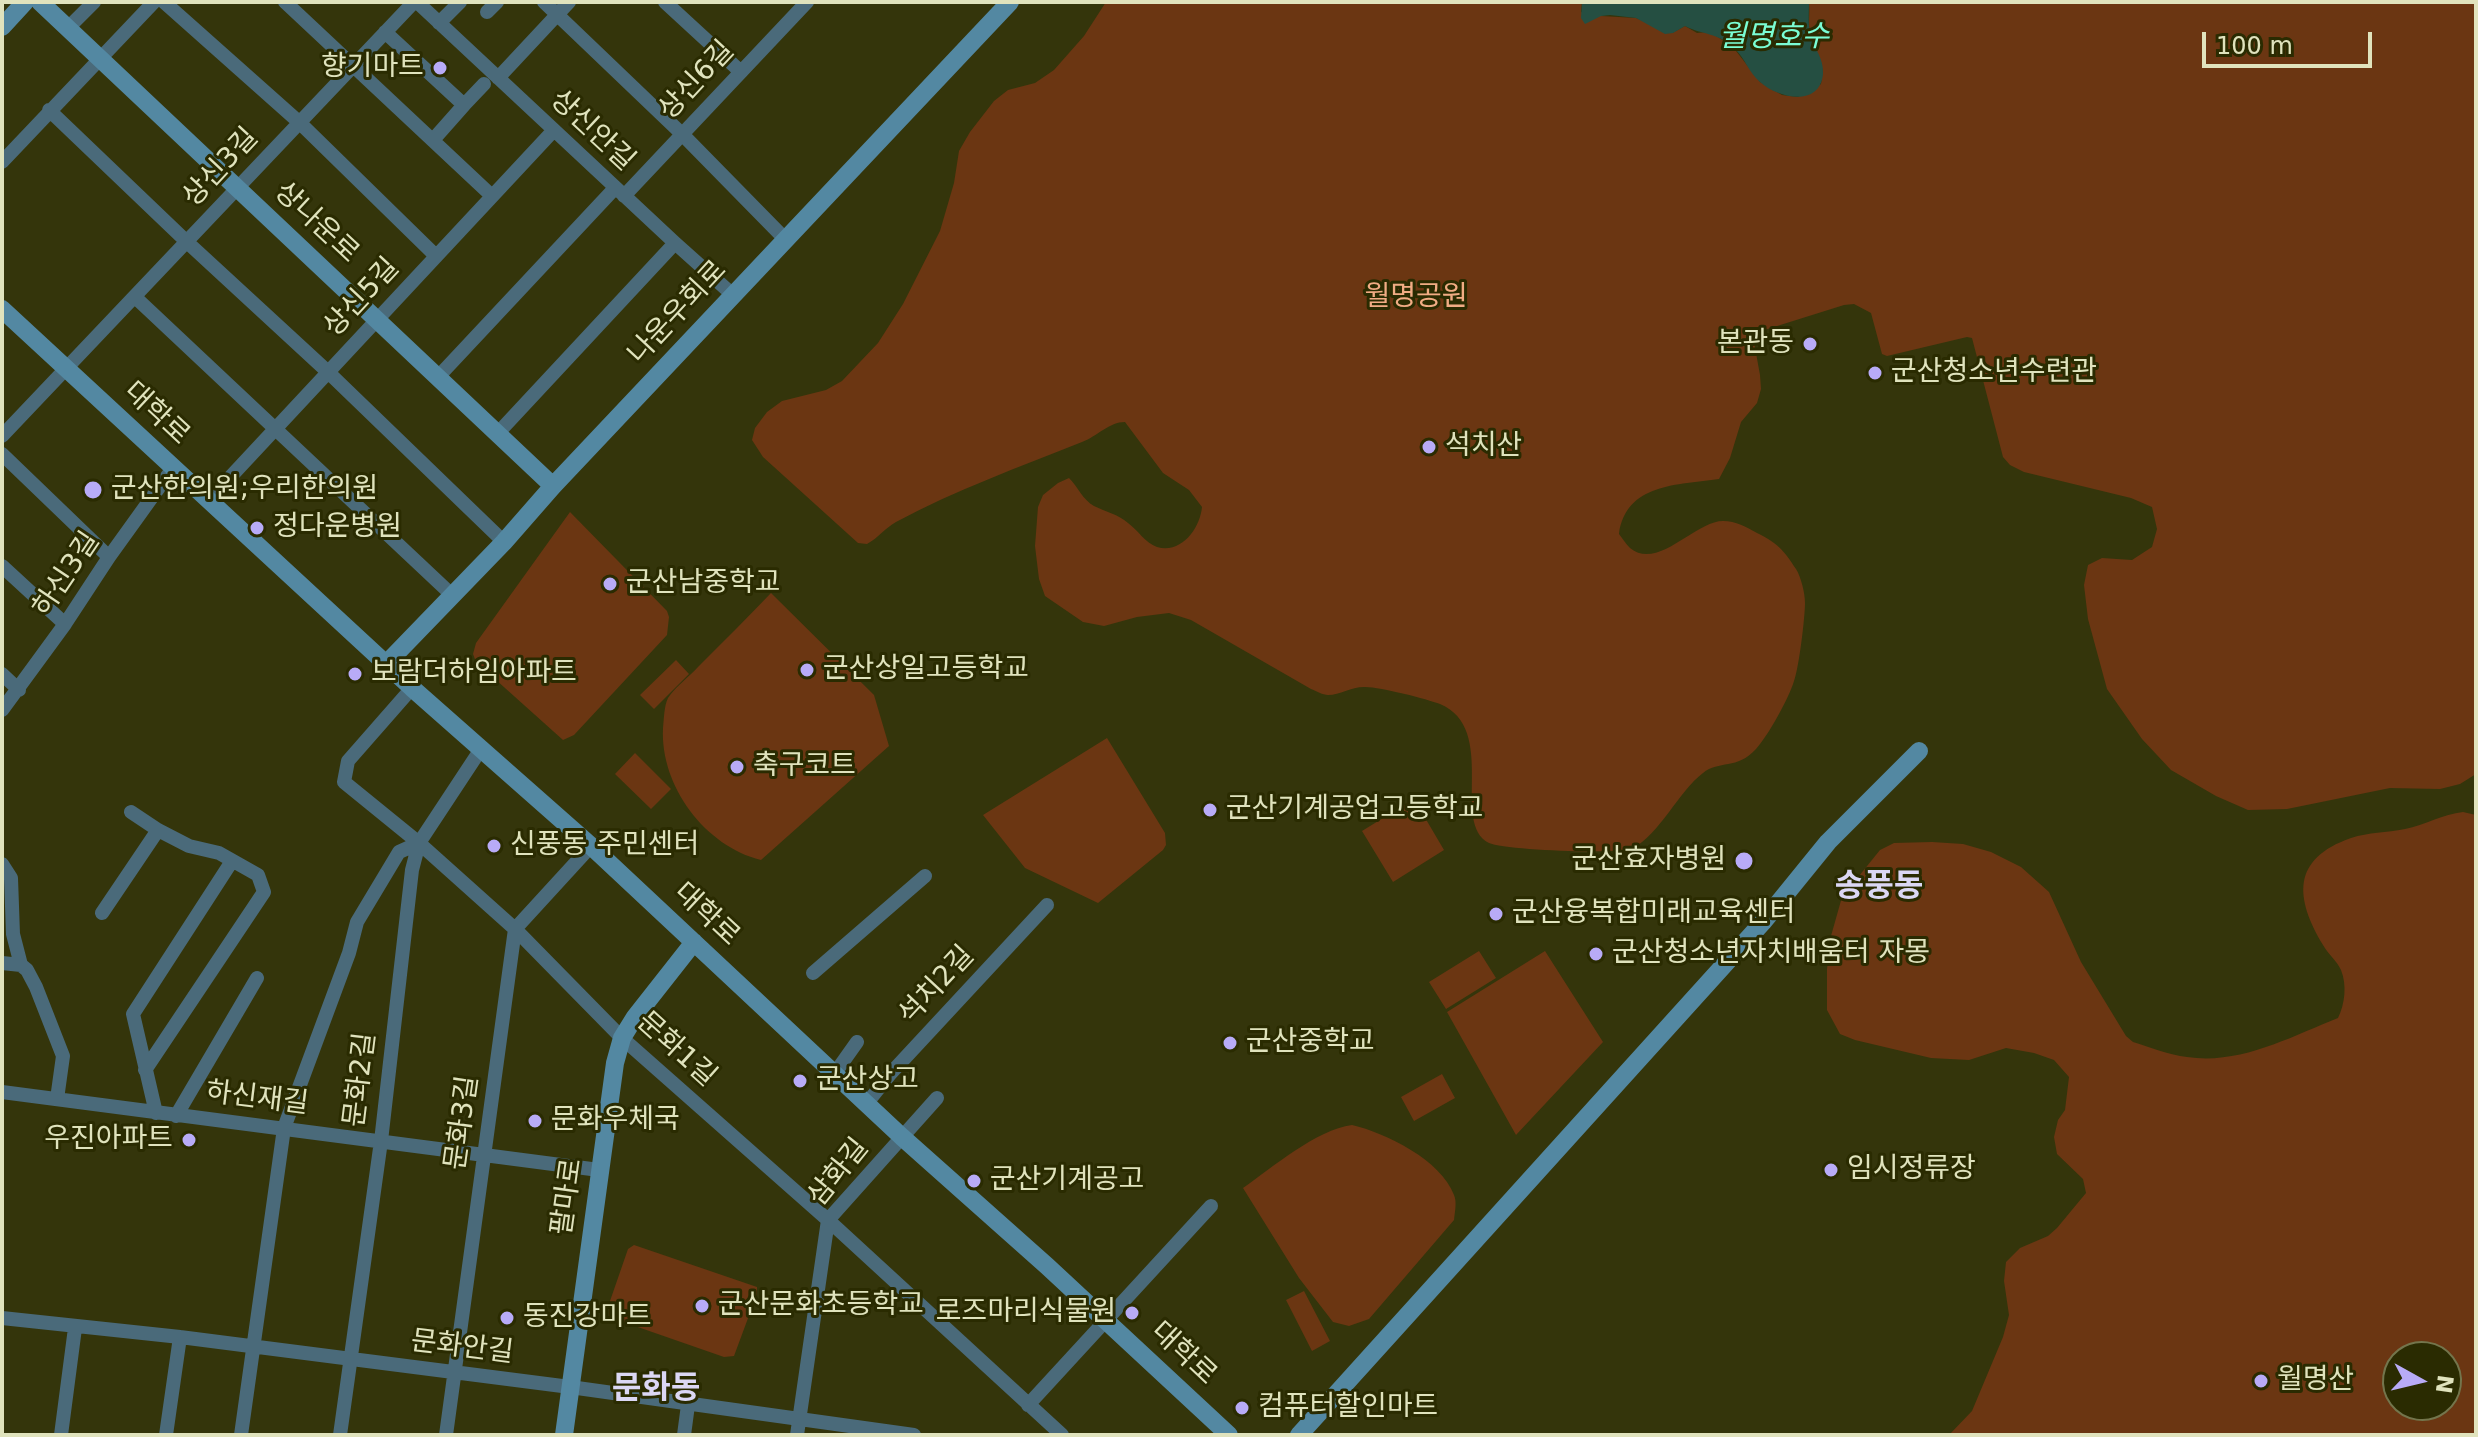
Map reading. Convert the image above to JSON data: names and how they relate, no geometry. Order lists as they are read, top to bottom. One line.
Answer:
{"streets":{"street":["상신6길","상신안길","상신3길","상나운로","상신5길","나운우회로","대학로","하신3길","석치2길","문화1길","문화2길","하신재길","문화3길","삼화길","팔마로","문화안길"]},"crossings":[["상신6길","상신안길"],["상신6길","상나운로"],["상신안길","상신3길"],["상신안길","상신5길"],["상신안길","나운우회로"],["상신3길","상나운로"],["상신3길","대학로"],["상나운로","상신5길"],["상나운로","나운우회로"],["상신5길","대학로"],["나운우회로","대학로"],["대학로","하신3길"],["대학로","석치2길"],["대학로","문화1길"],["대학로","문화2길"],["대학로","삼화길"],["대학로","팔마로"],["문화1길","문화2길"],["문화1길","문화3길"],["문화1길","삼화길"],["문화1길","팔마로"],["문화2길","하신재길"],["문화2길","문화안길"],["하신재길","문화3길"],["하신재길","팔마로"],["문화3길","문화안길"],["삼화길","문화안길"],["팔마로","문화안길"]],"districts":["송풍동","문화동"],"water":["월명호수"],"parks":["월명공원"],"places":["향기마트","본관동","군산청소년수련관","석치산","군산한의원;우리한의원","정다운병원","군산남중학교","군산상일고등학교","보람더하임아파트","축구코트","군산기계공업고등학교","신풍동 주민센터","군산효자병원","군산융복합미래교육센터","군산청소년자치배움터 자몽","군산중학교","군산상고","문화우체국","우진아파트","임시정류장","군산기계공고","군산문화초등학교","로즈마리식물원","동진강마트","월명산","컴퓨터할인마트"],"scale_bar":"100 m","north":"right"}
